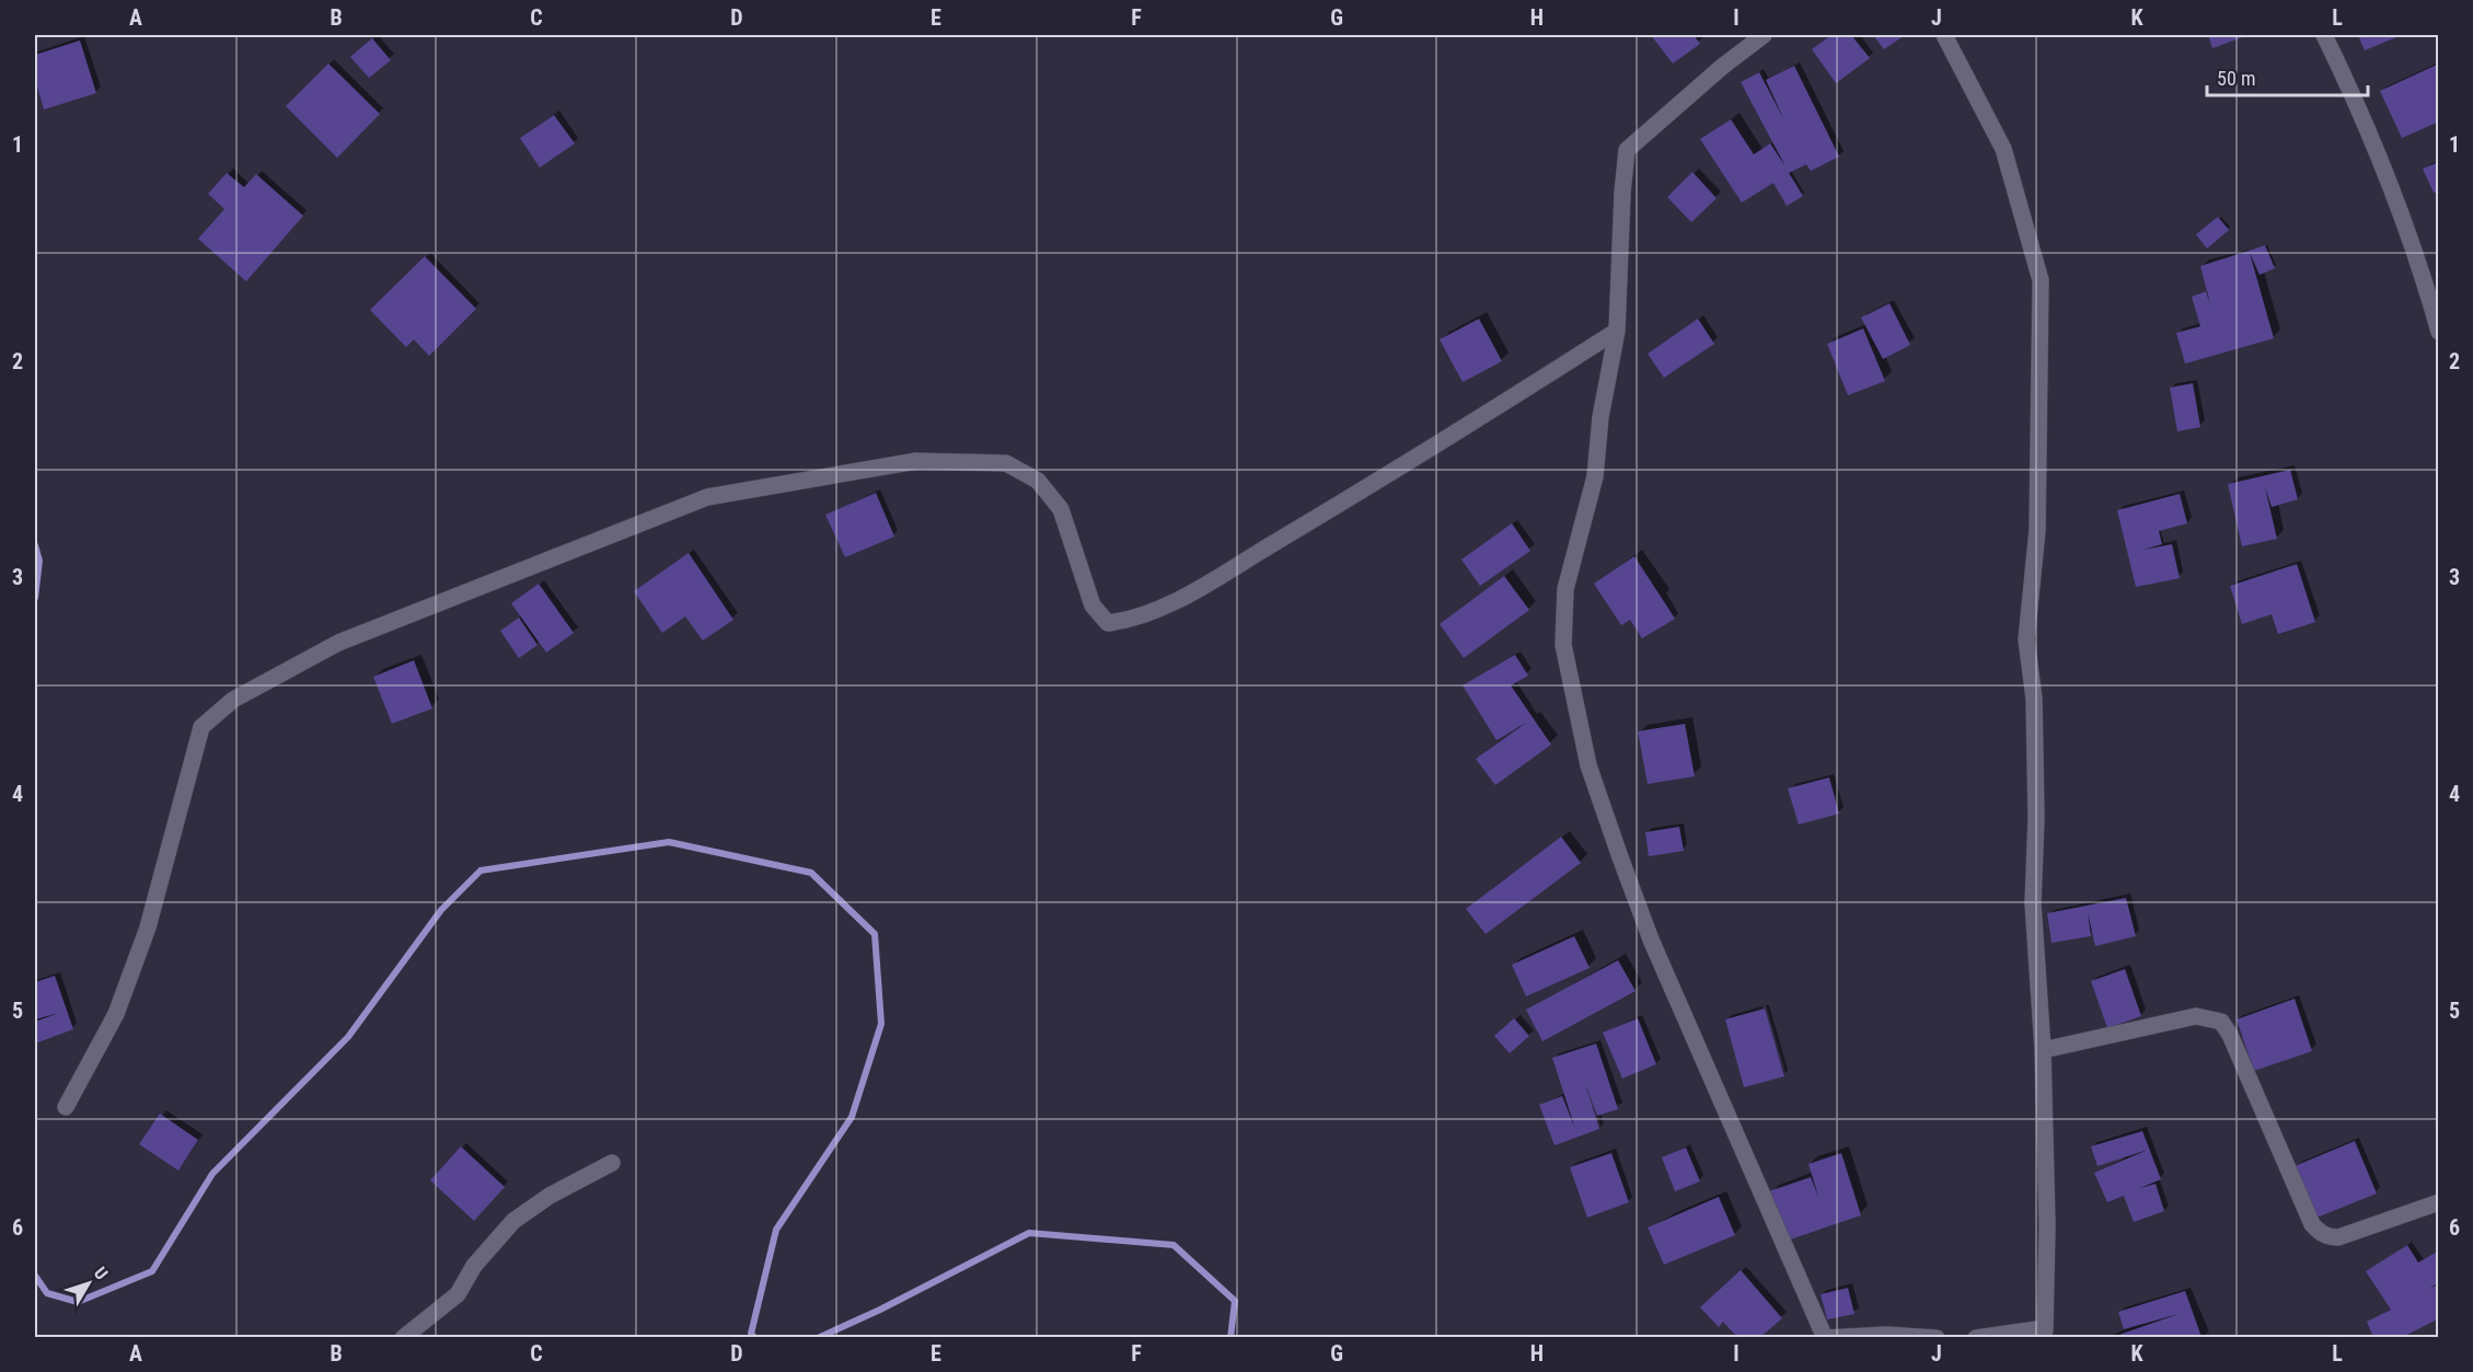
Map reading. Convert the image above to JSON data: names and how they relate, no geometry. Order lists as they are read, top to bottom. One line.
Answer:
{"scale_bar":"50 m","north":"top right","grid":{"columns":["A","B","C","D","E","F","G","H","I","J","K","L"],"rows":["1","2","3","4","5","6"]}}
